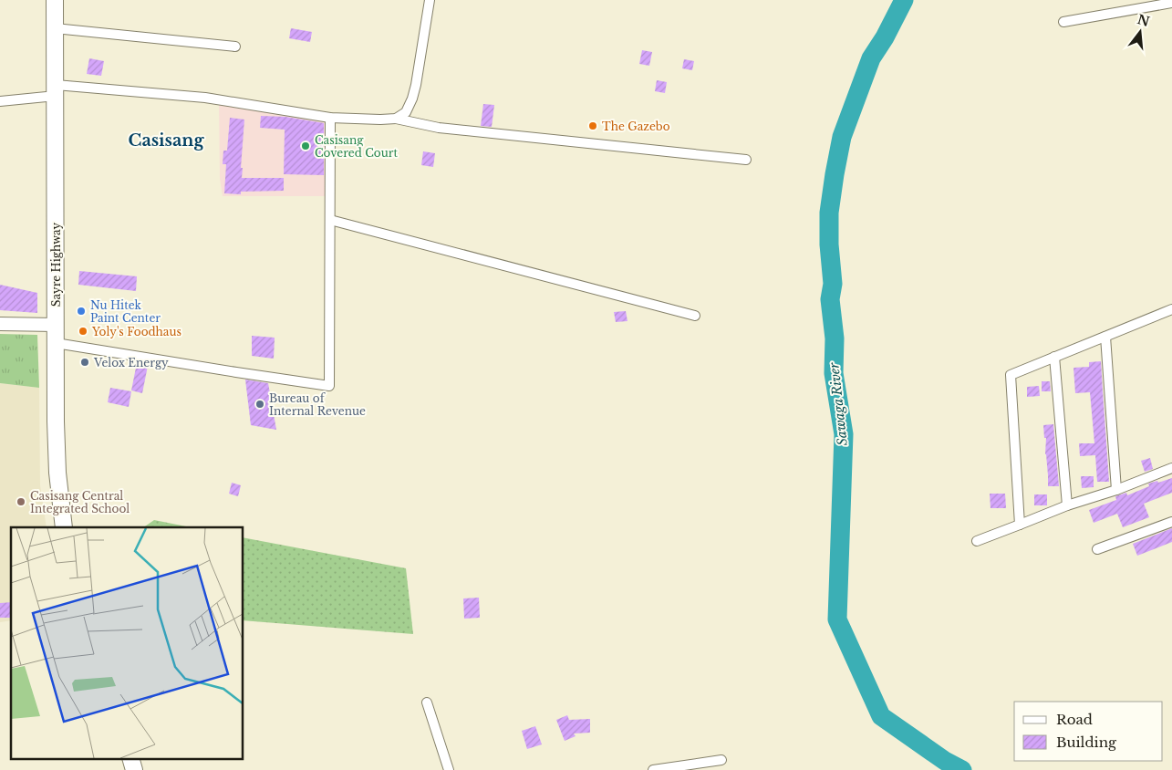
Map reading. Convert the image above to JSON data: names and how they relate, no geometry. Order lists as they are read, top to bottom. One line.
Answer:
{"streets":{"highway":["Sayre Highway"]},"districts":["Casisang"],"water":["Sawaga River"],"places":["The Gazebo","Casisang Covered Court","Nu Hitek Paint Center","Yoly's Foodhaus","Velox Energy","Bureau of Internal Revenue","Casisang Central Integrated School"],"legend":["Road","Building"],"north":"top"}
